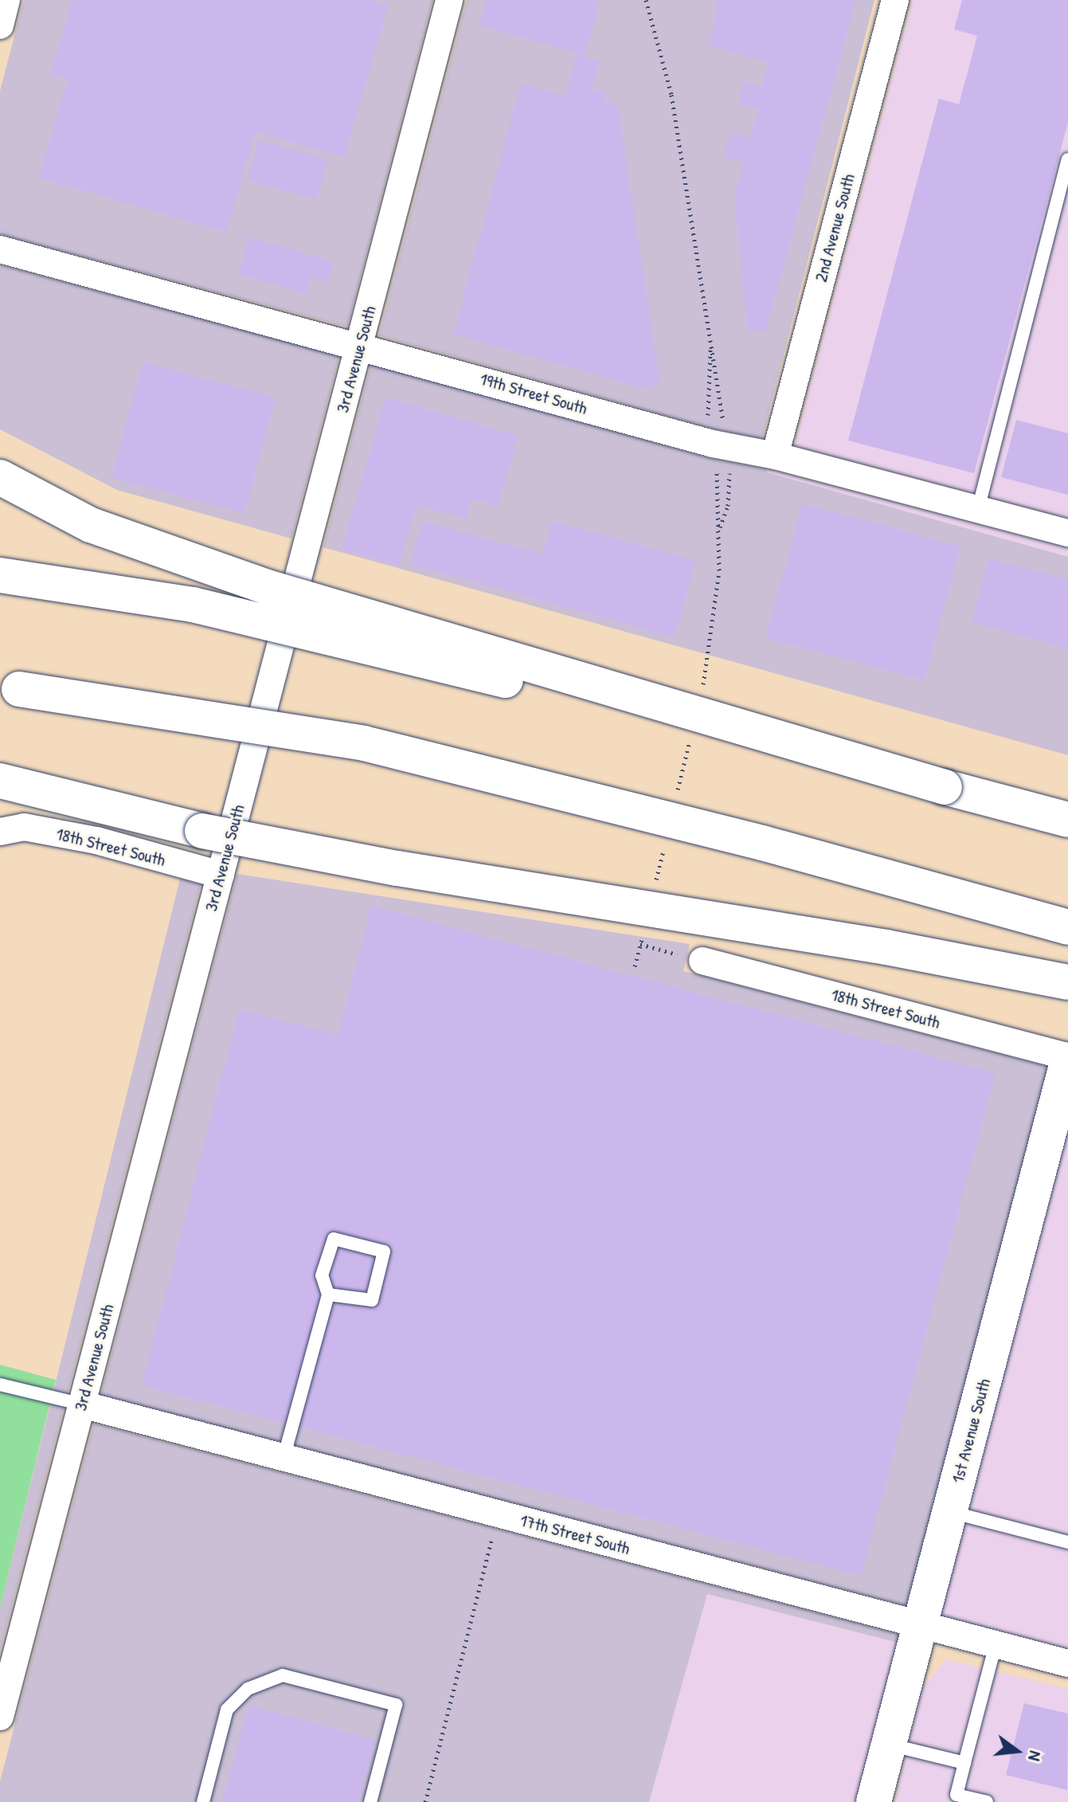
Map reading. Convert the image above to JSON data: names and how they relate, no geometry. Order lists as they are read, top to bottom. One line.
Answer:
{"streets":{"main road":["1st Avenue South"],"street":["2nd Avenue South","3rd Avenue South","19th Street South","18th Street South","17th Street South"]},"crossings":[["2nd Avenue South","19th Street South"],["3rd Avenue South","19th Street South"],["3rd Avenue South","18th Street South"],["3rd Avenue South","17th Street South"],["18th Street South","1st Avenue South"],["1st Avenue South","17th Street South"]],"north":"right"}
